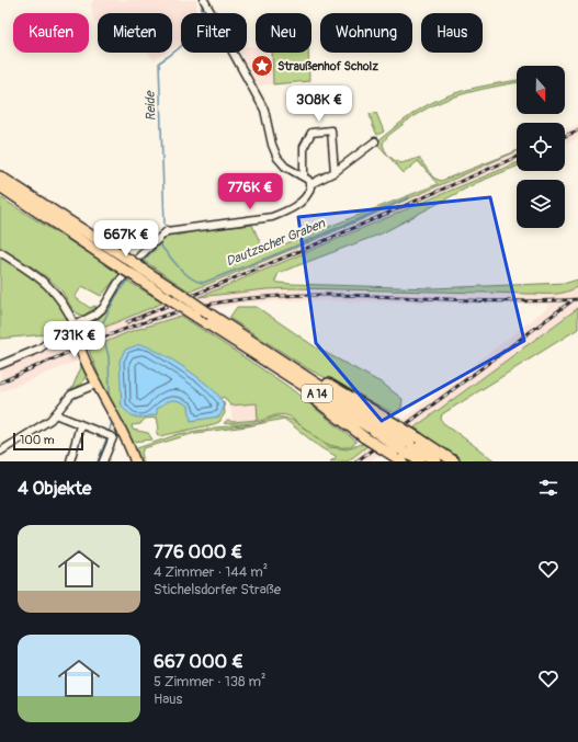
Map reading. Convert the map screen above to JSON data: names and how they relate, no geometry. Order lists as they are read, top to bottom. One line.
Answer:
{"streets":{"highway":["A 14"]},"water":["Reide","Dautzscher Graben"],"places":{"place":["Straußenhof Scholz"]},"scale_bar":"100 m","north":"bottom","page":{"chip":["Kaufen","Mieten","Filter","Neu","Wohnung","Haus"],"price":["308K €","776K €","667K €","731K €"],"scale":"100 m","heading":"4 Objekte","list":[{"name":"776 000 €","note":"4 Zimmer · 144 m² · Stichelsdorfer Straße"},{"name":"667 000 €","note":"5 Zimmer · 138 m² · Haus"}]}}
